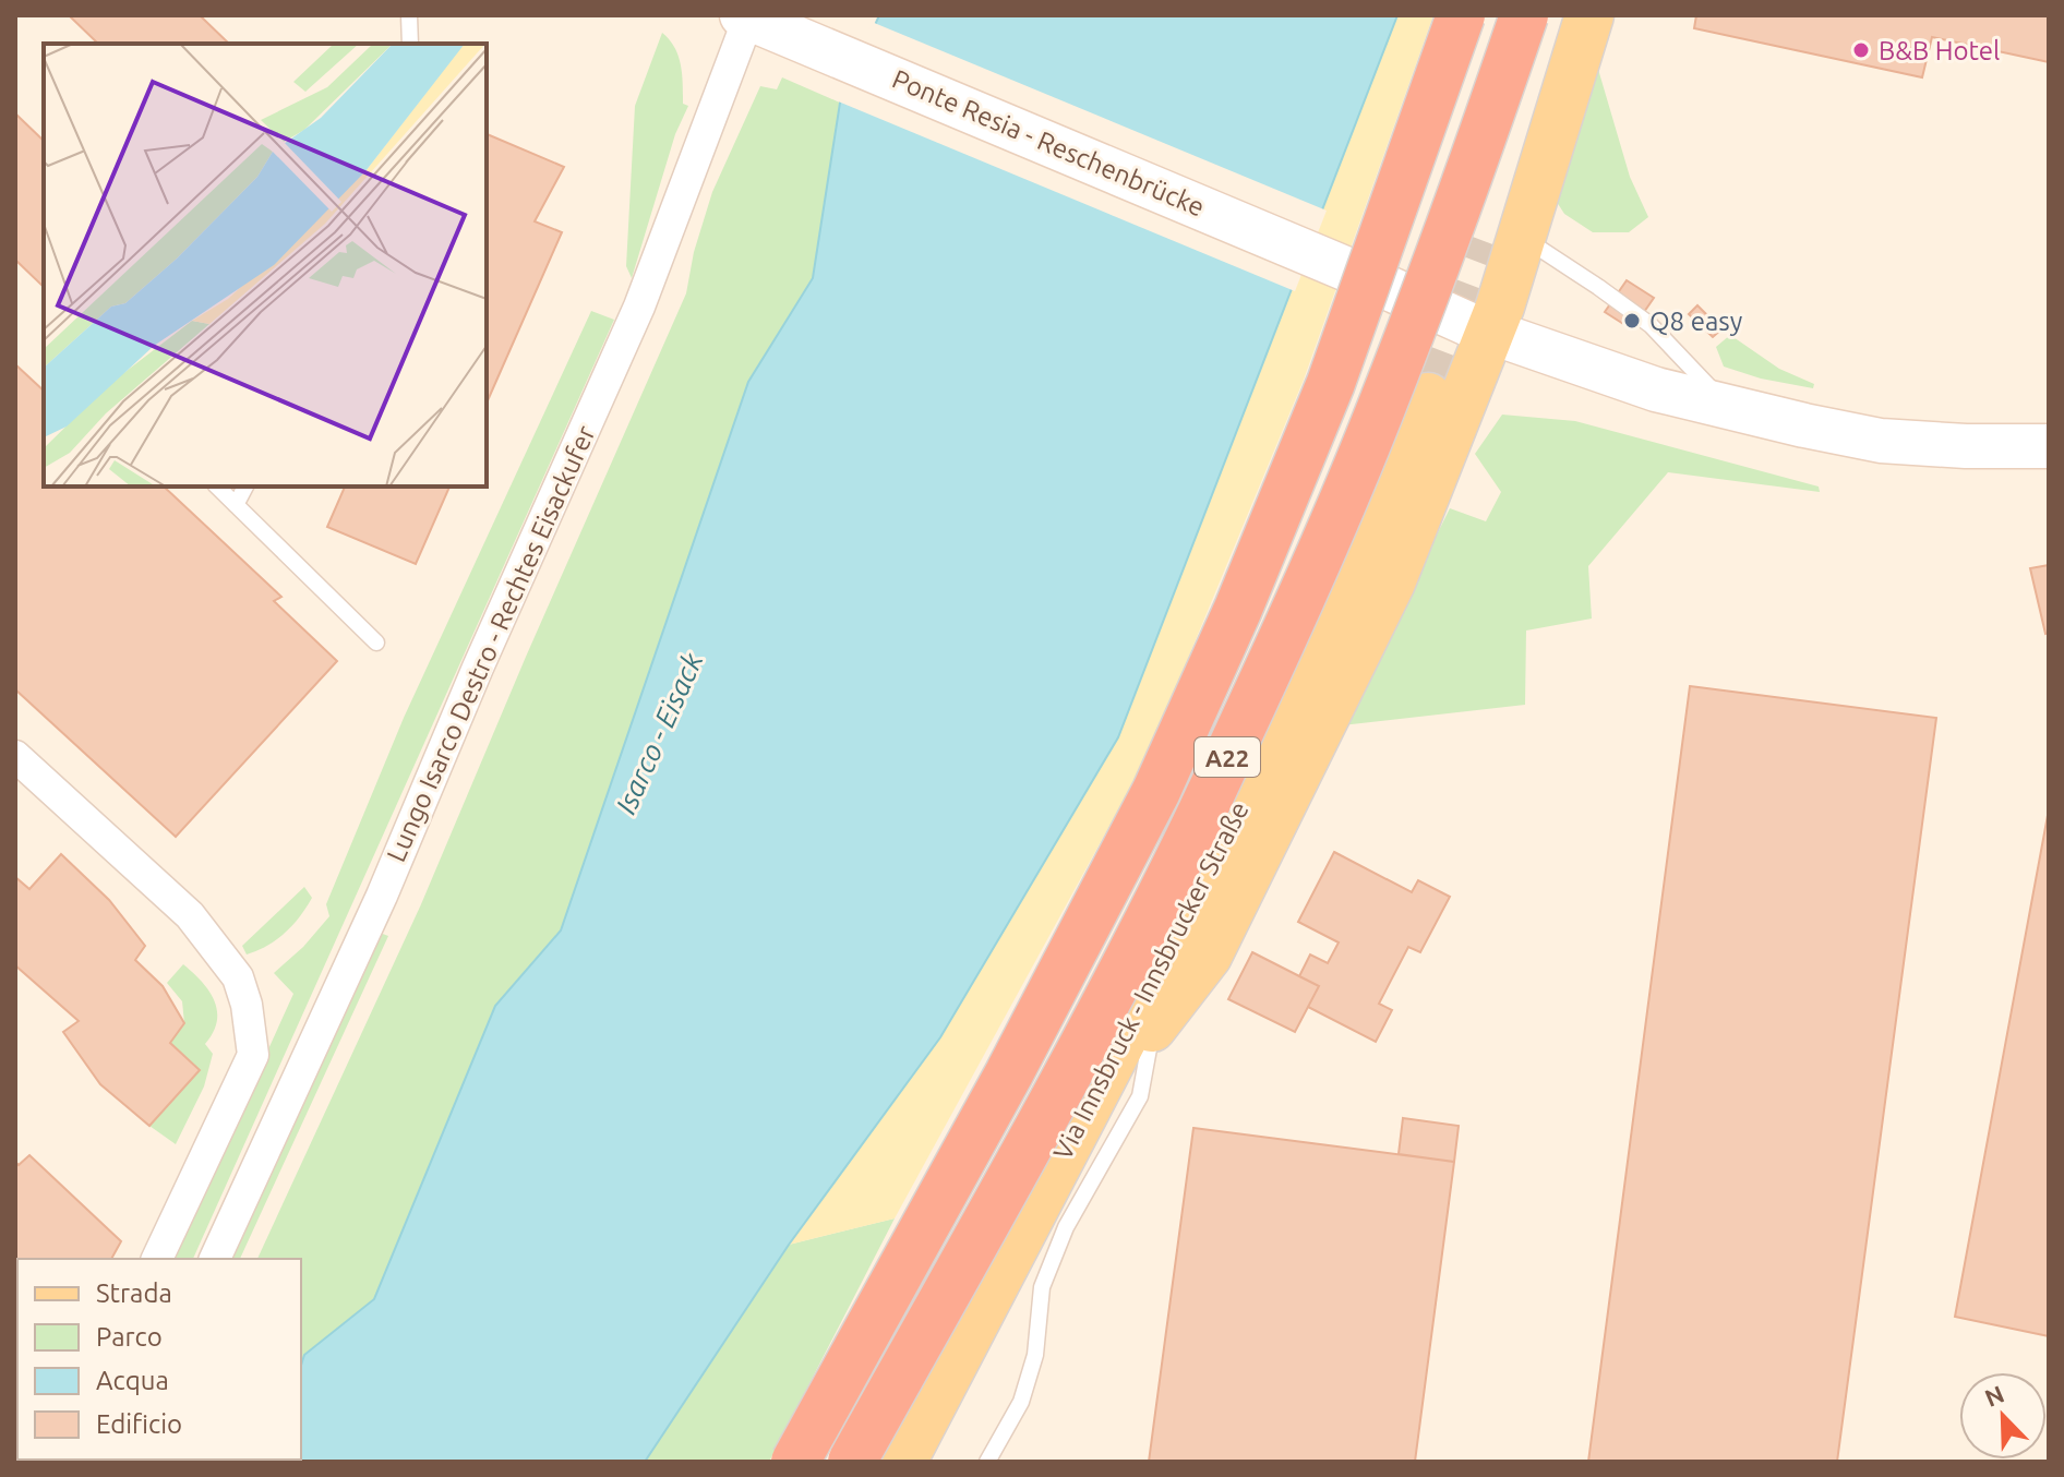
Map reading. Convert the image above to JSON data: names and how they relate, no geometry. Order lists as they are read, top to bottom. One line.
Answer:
{"streets":{"highway":["A22"],"main road":["Ponte Resia - Reschenbrücke","Via Innsbruck - Innsbrucker Straße"],"street":["Lungo Isarco Destro - Rechtes Eisackufer"]},"crossings":[["Ponte Resia - Reschenbrücke","Lungo Isarco Destro - Rechtes Eisackufer"]],"water":["Isarco - Eisack"],"places":["B&B Hotel","Q8 easy"],"legend":["Strada","Parco","Acqua","Edificio"],"north":"top left"}
